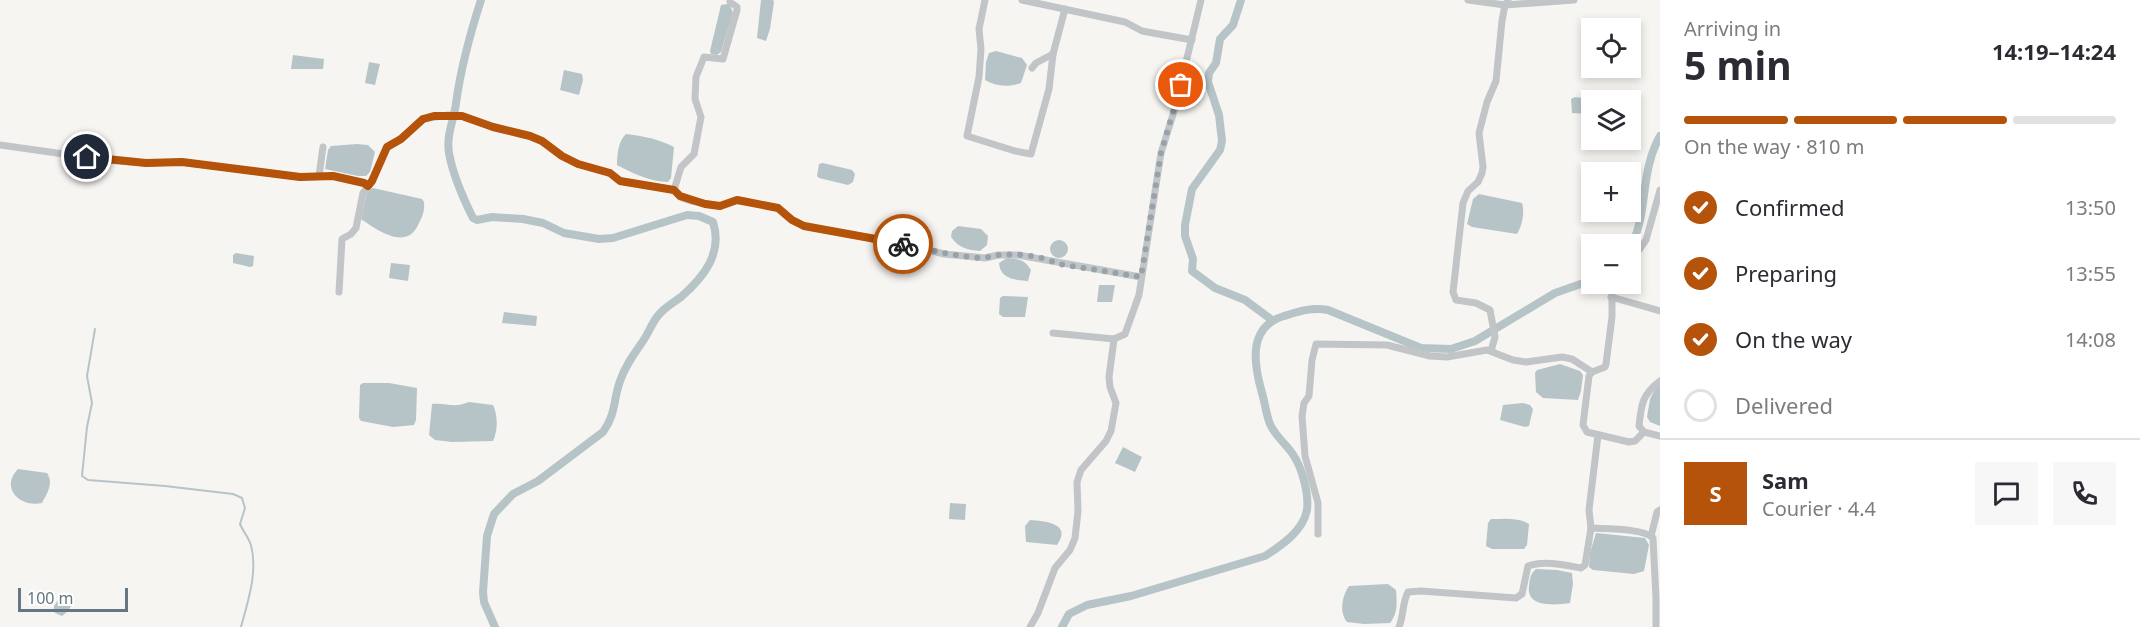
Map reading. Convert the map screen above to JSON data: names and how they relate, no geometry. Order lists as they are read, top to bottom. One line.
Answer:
{"scale_bar":"100 m","page":{"heading":["5 min","Arriving in","14:19–14:24"],"panel":["Sam","Courier · 4.4"],"map_buttons":["+","−"],"bar":"On the way · 810 m","list":[["Confirmed","13:50"],["Preparing","13:55"],["On the way","14:08"],"Delivered"],"round":"S","scale":"100 m"}}
